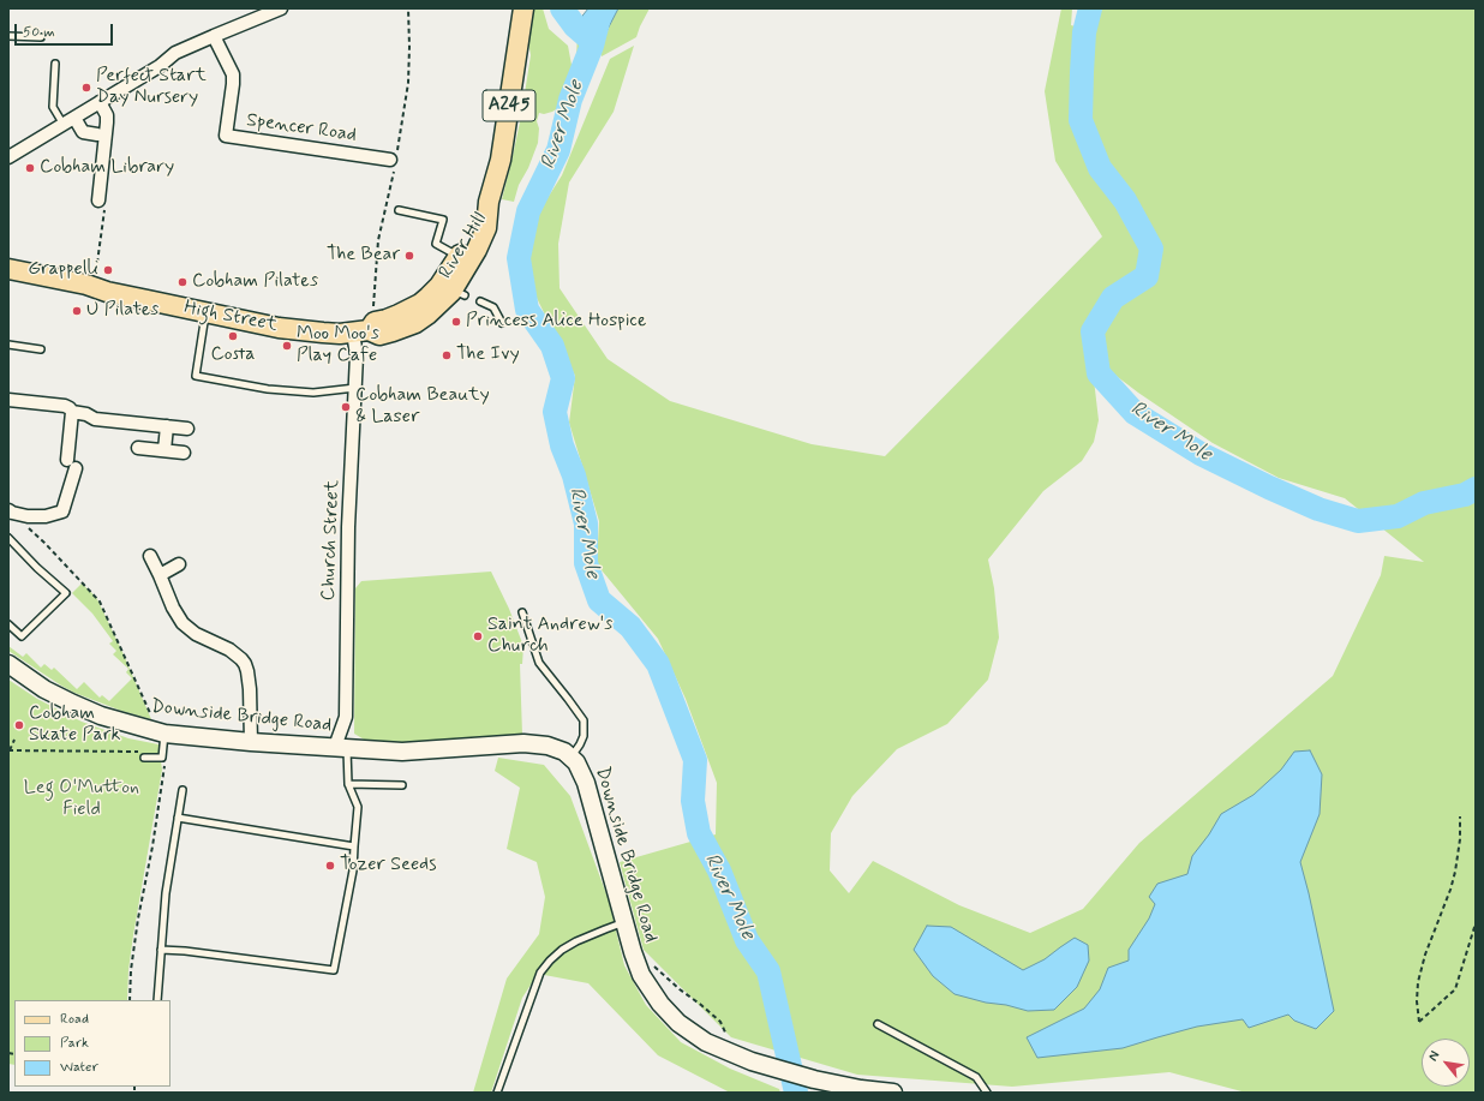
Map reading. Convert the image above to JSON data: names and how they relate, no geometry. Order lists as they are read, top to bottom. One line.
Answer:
{"streets":{"main road":["A245","River Hill","High Street"],"street":["Spencer Road","Church Street","Downside Bridge Road"]},"crossings":[["A245","River Hill"],["River Hill","High Street"],["River Hill","Church Street"],["High Street","Church Street"],["Church Street","Downside Bridge Road"]],"water":["River Mole"],"parks":["Leg O'Mutton Field"],"places":["Perfect Start Day Nursery","Cobham Library","The Bear","Grappelli","Cobham Pilates","U Pilates","Princess Alice Hospice","Costa","Moo Moo's Play Cafe","The Ivy","Cobham Beauty & Laser","Saint Andrew's Church","Cobham Skate Park","Tozer Seeds"],"legend":["Road","Park","Water"],"scale_bar":"50 m","north":"top left"}
